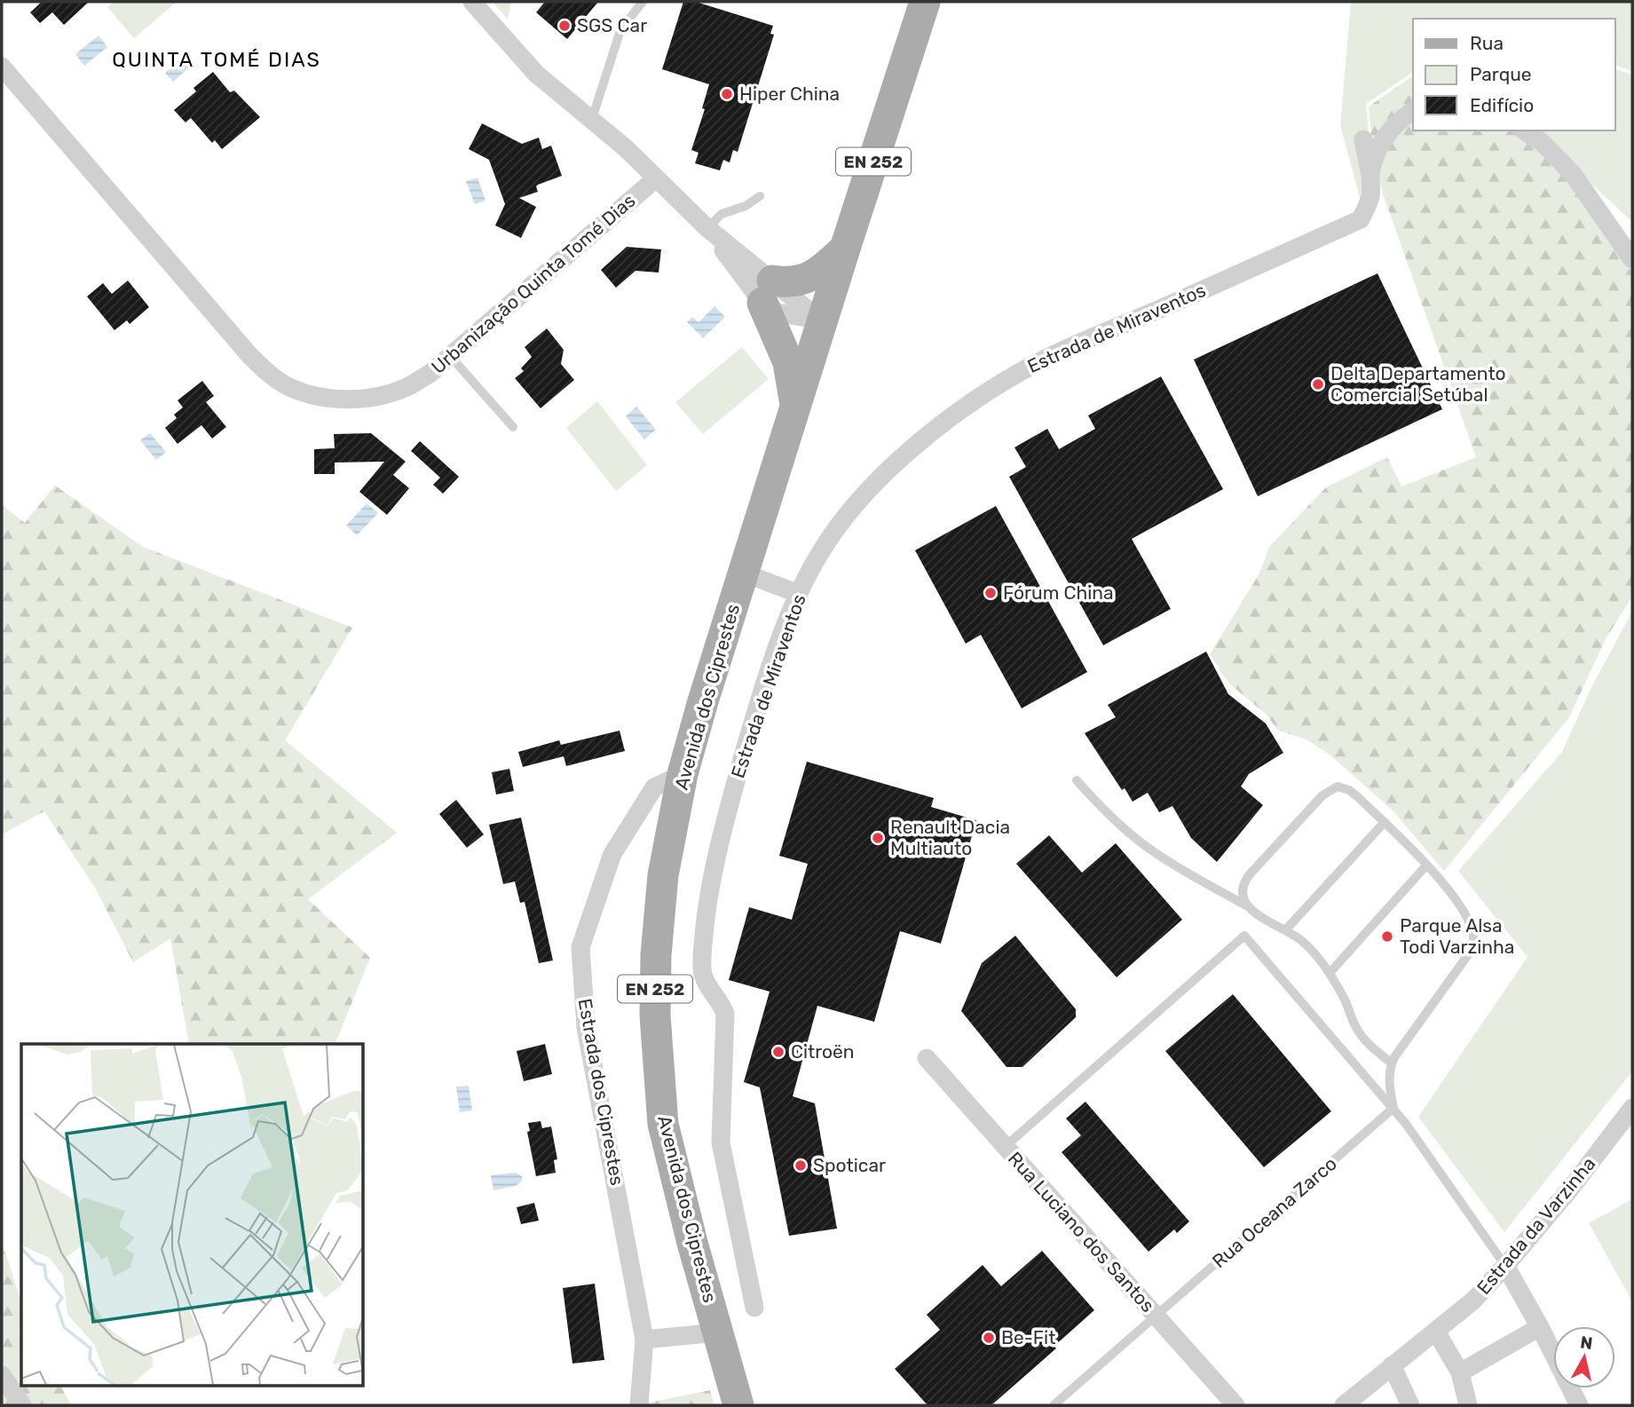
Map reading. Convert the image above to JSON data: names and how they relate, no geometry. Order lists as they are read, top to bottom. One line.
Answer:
{"streets":{"main road":["EN 252","Avenida dos Ciprestes"],"street":["Urbanização Quinta Tomé Dias","Estrada de Miraventos","Estrada dos Ciprestes","Estrada da Varzinha","Rua Luciano dos Santos"],"lane":["Rua Oceana Zarco"]},"crossings":[["EN 252","Avenida dos Ciprestes"],["Avenida dos Ciprestes","Estrada dos Ciprestes"],["Rua Oceana Zarco","Rua Luciano dos Santos"]],"districts":["QUINTA TOMÉ DIAS"],"places":["SGS Car","Hiper China","Delta Departamento Comercial Setúbal","Fórum China","Renault Dacia Multiauto","Parque Alsa Todi Varzinha","Citroën","Spoticar","Be-Fit"],"legend":["Rua","Parque","Edifício"],"north":"top"}
